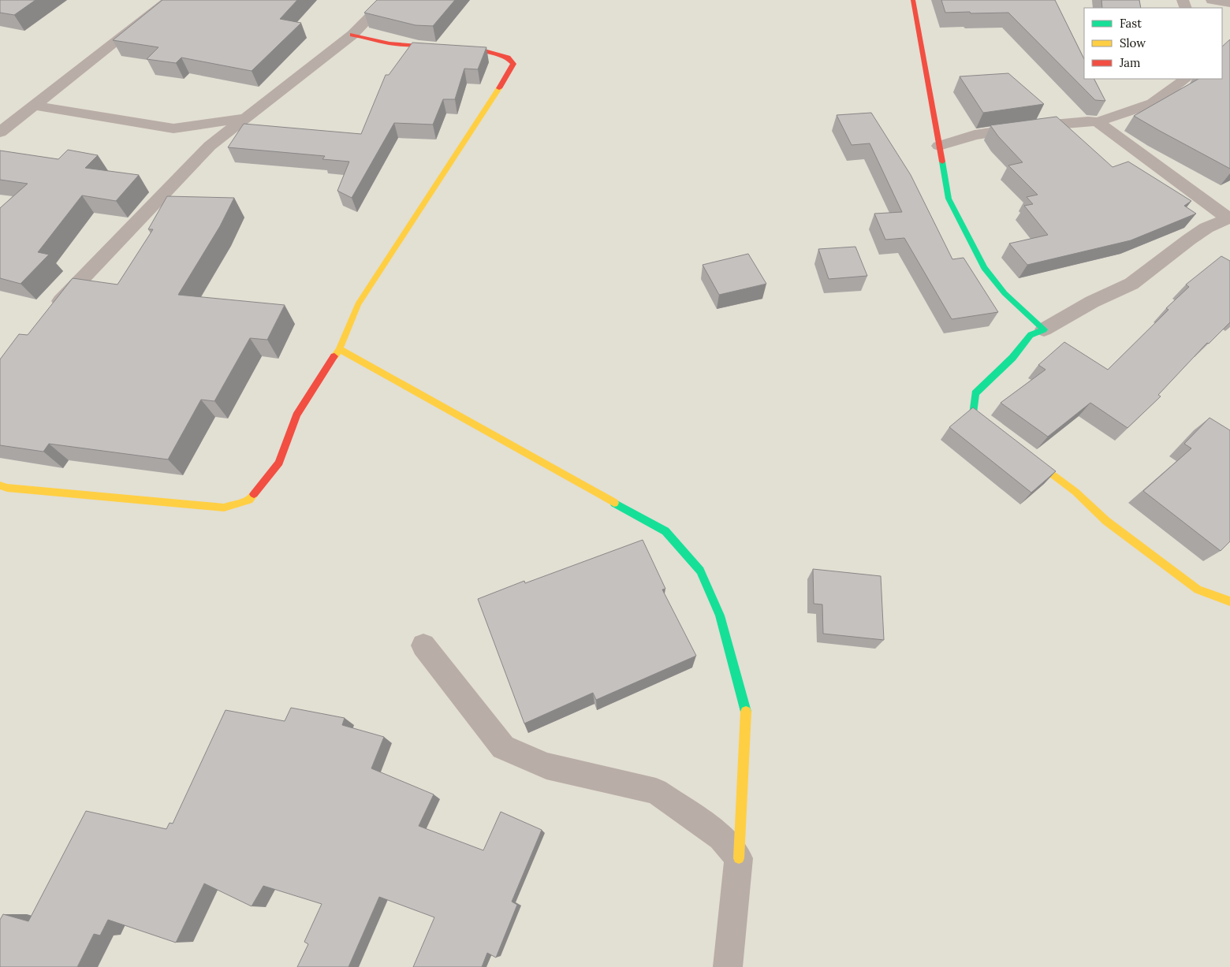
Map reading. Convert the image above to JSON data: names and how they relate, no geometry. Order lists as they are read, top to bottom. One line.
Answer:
{"legend":["Fast","Slow","Jam"]}
